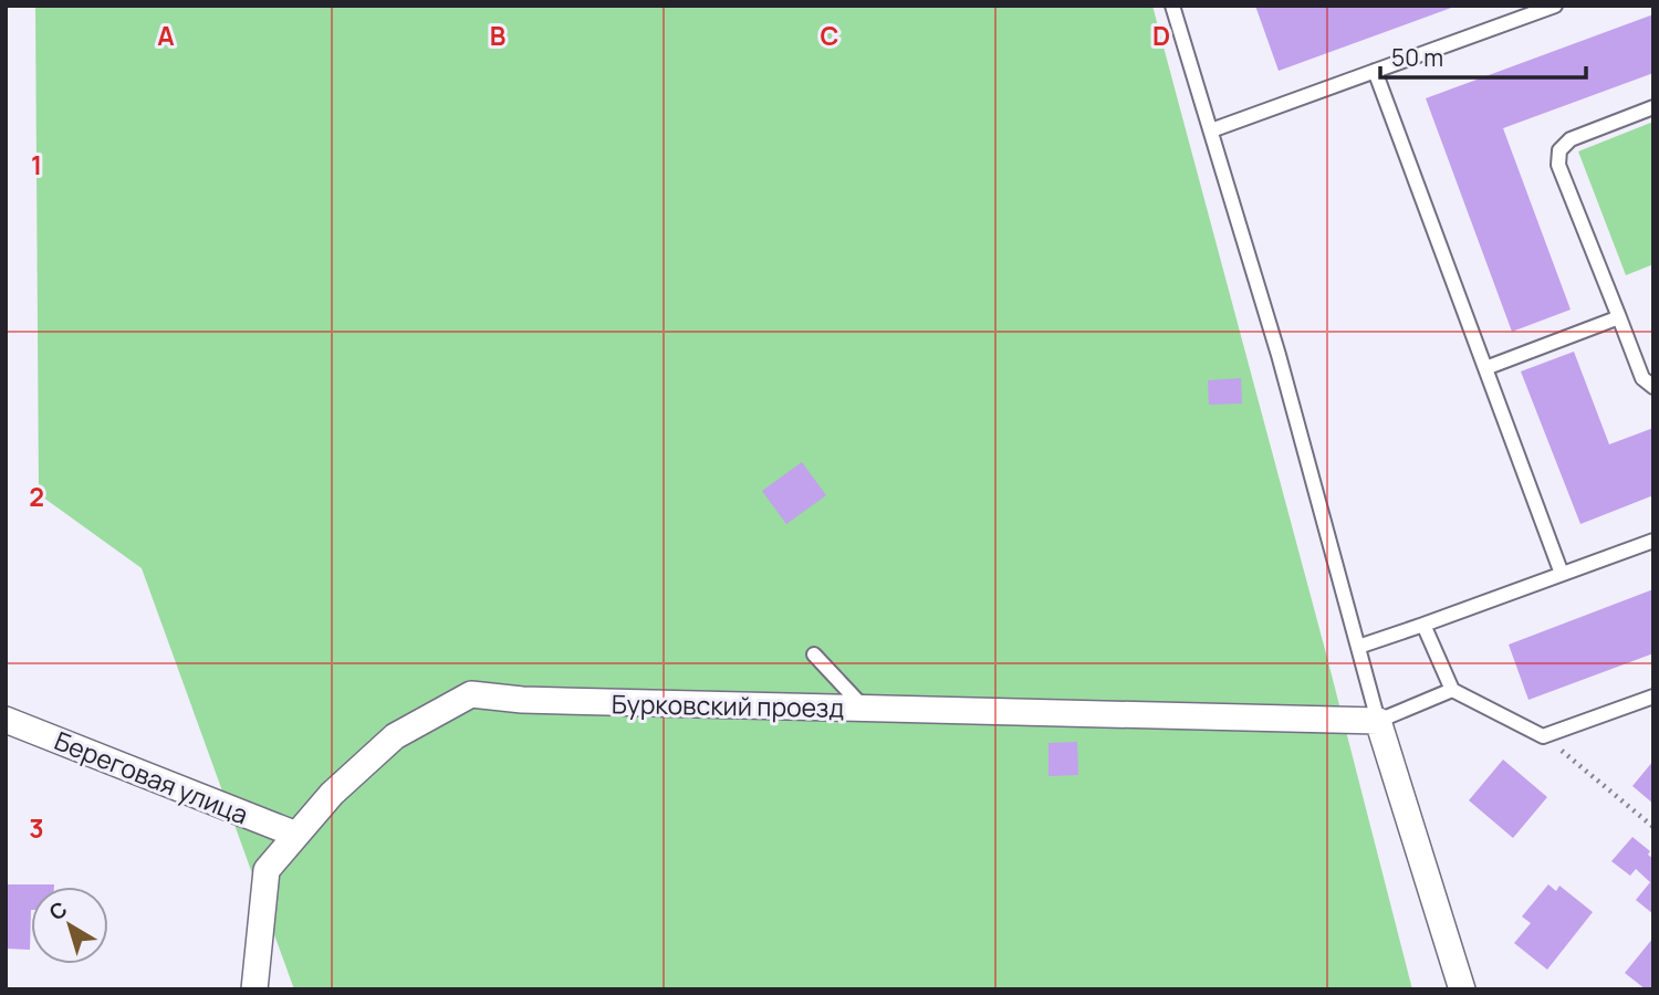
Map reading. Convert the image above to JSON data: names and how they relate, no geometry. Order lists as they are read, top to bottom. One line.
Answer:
{"streets":{"street":["Бурковский проезд","Береговая улица"]},"crossings":[["Бурковский проезд","Береговая улица"]],"scale_bar":"50 m","north":"top left","grid":{"columns":["A","B","C","D"],"rows":["1","2","3"]}}
